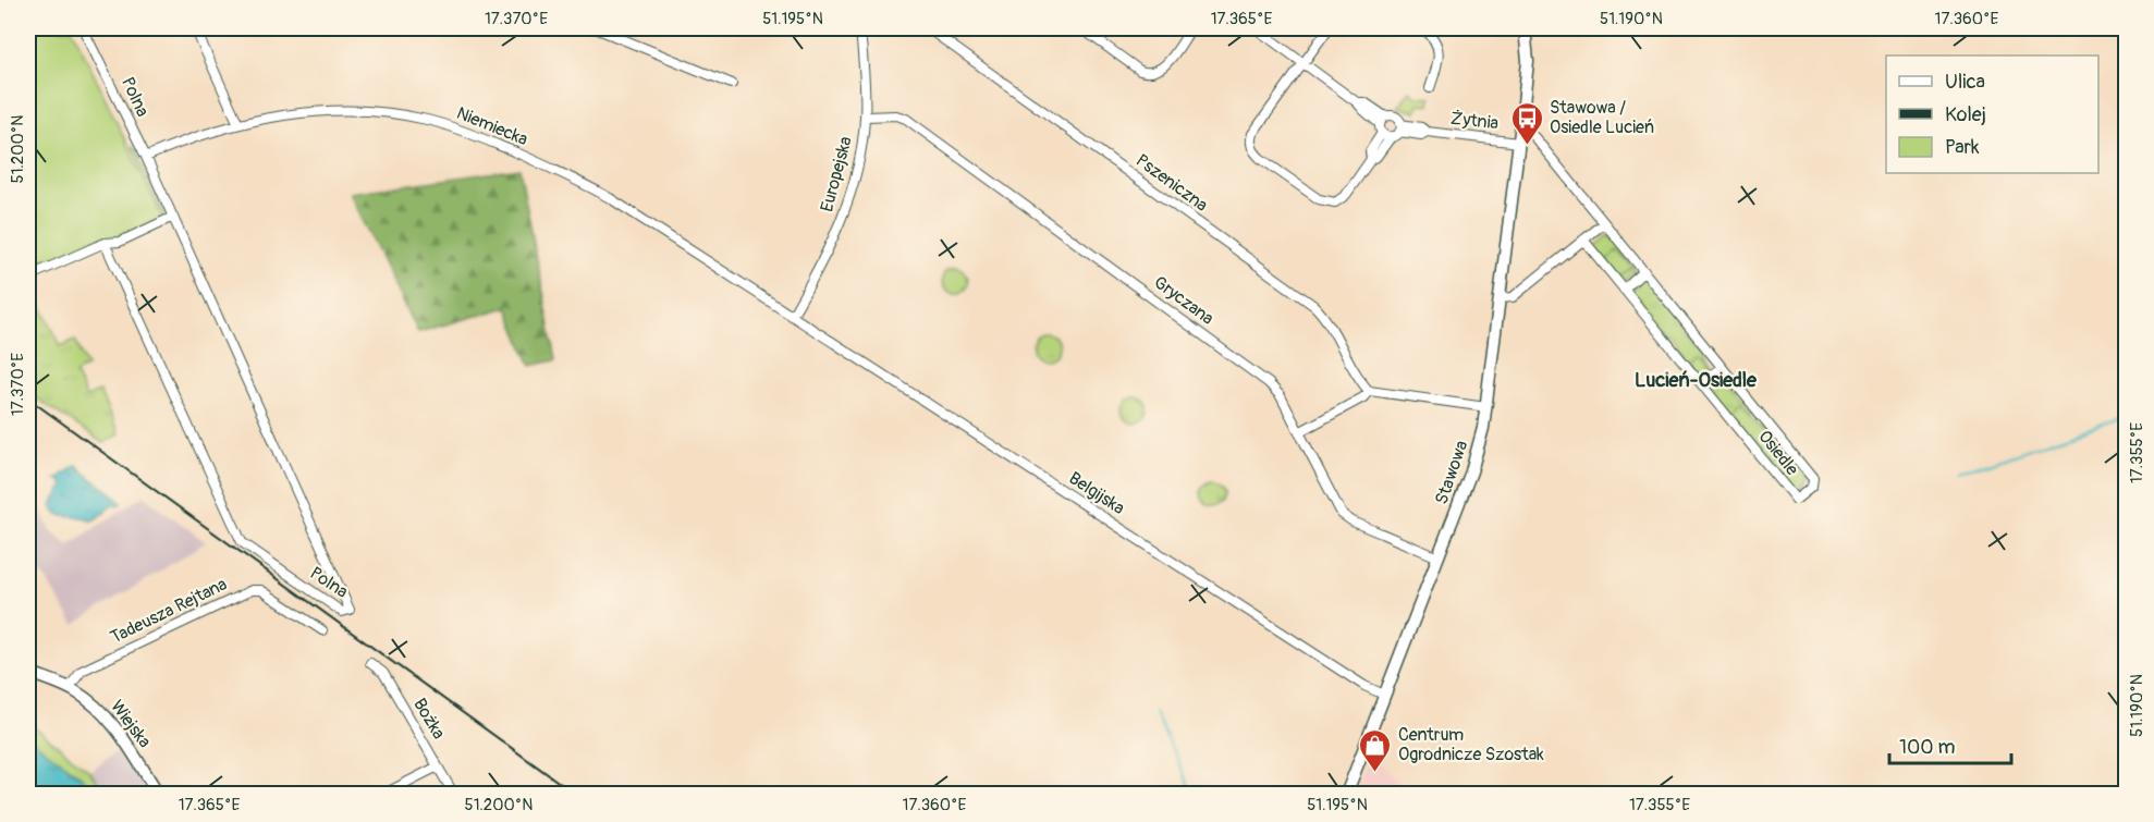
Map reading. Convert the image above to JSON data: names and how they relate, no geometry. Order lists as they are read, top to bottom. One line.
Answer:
{"streets":{"street":["Polna","Żytnia","Niemiecka","Europejska","Pszeniczna","Gryczana","Osiedle","Stawowa","Belgijska","Tadeusza Rejtana","Bożka","Wiejska"]},"crossings":[["Polna","Niemiecka"],["Żytnia","Osiedle"],["Żytnia","Stawowa"],["Niemiecka","Europejska"],["Niemiecka","Belgijska"],["Europejska","Gryczana"],["Europejska","Belgijska"],["Gryczana","Stawowa"],["Osiedle","Stawowa"],["Stawowa","Belgijska"],["Tadeusza Rejtana","Wiejska"]],"districts":["Lucień-Osiedle"],"places":{"bus stop":["Stawowa / Osiedle Lucień"],"shop":["Centrum Ogrodnicze Szostak"]},"legend":["Ulica","Kolej","Park"],"scale_bar":"100 m","coordinates":["17.370°E","51.195°N","17.365°E","51.190°N","17.360°E","51.200°N","17.355°E"]}
